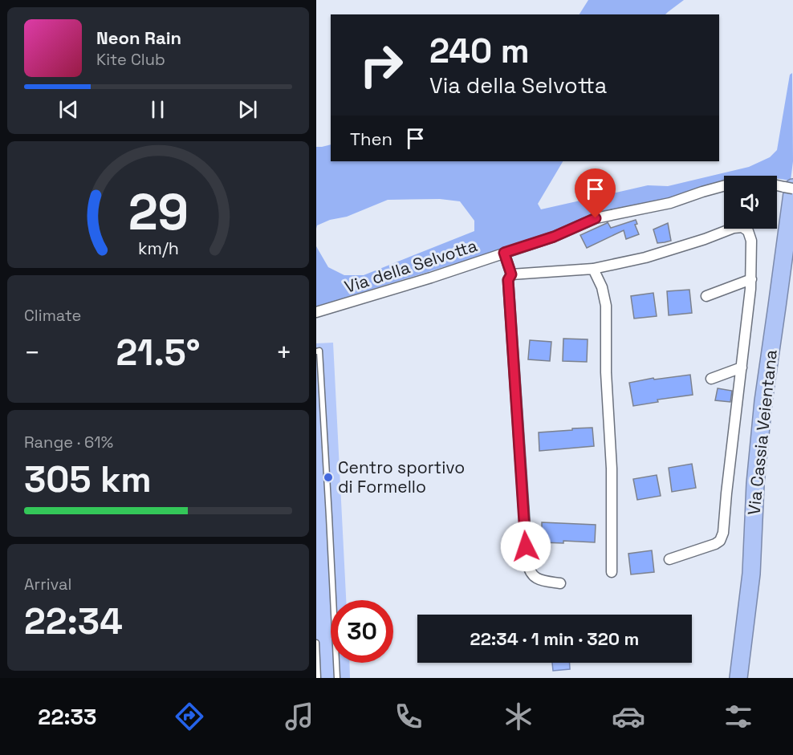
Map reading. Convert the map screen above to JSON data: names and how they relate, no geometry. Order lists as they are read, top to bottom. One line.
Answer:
{"streets":{"highway":["Via Cassia Veientana"],"street":["Via della Selvotta"]},"crossings":[["Via della Selvotta","Via Cassia Veientana"]],"places":["Centro sportivo di Formello"],"page":{"turn":["240 m","Via della Selvotta"],"song":["Neon Rain","Kite Club"],"then":"Then","tile":["Climate",["Range · 61%","305 km"],["Arrival","22:34"]],"heat":["−","21.5°","+"],"limit":"30","trip":"22:34 · 1 min · 320 m","tabs":"22:33","gauge":["29","km/h"]}}
